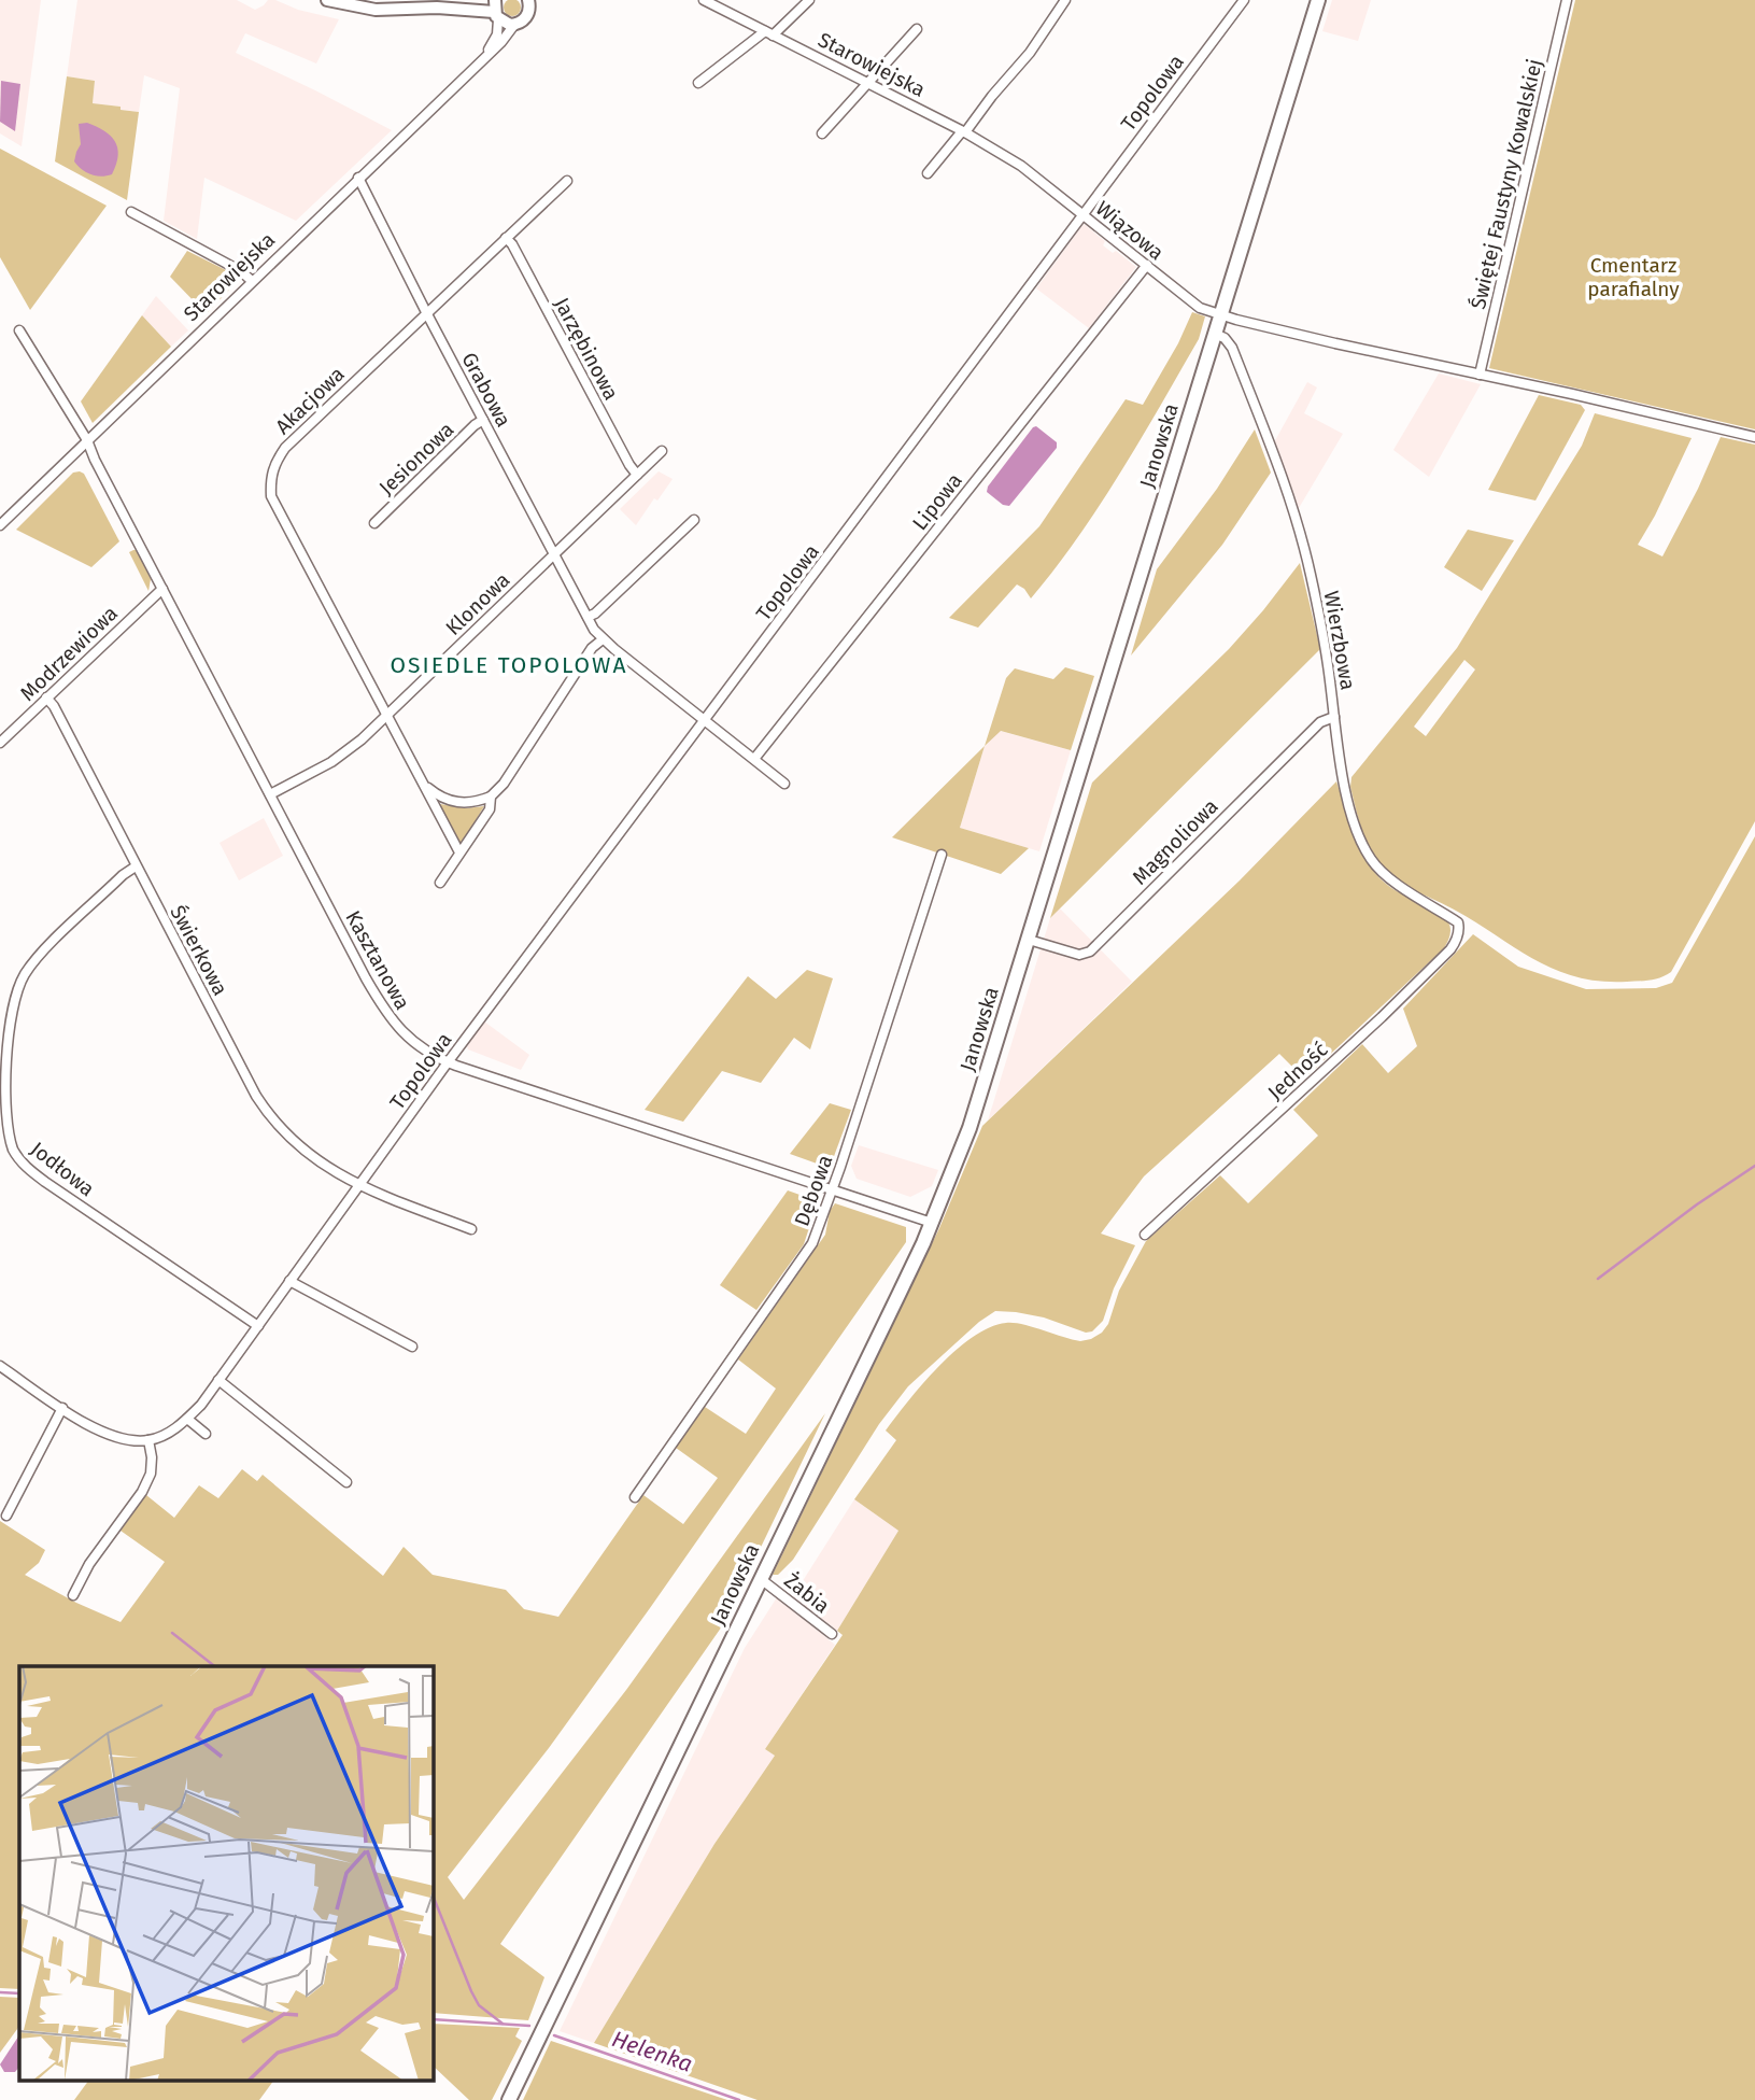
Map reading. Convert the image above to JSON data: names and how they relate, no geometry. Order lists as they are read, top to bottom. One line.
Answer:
{"streets":{"main road":["Janowska"],"street":["Starowiejska","Topolowa","Świętej Faustyny Kowalskiej","Wiązowa","Jarzębinowa","Grabowa","Akacjowa","Jesionowa","Lipowa","Klonowa","Wierzbowa","Modrzewiowa","Magnoliowa","Świerkowa","Kasztanowa","Jedność","Jodłowa","Dębowa","Żabia"]},"crossings":[["Starowiejska","Wiązowa"],["Starowiejska","Grabowa"],["Starowiejska","Kasztanowa"],["Topolowa","Wiązowa"],["Topolowa","Grabowa"],["Topolowa","Świerkowa"],["Topolowa","Kasztanowa"],["Topolowa","Jodłowa"],["Wiązowa","Janowska"],["Wiązowa","Lipowa"],["Jarzębinowa","Akacjowa"],["Jarzębinowa","Klonowa"],["Grabowa","Akacjowa"],["Grabowa","Jesionowa"],["Grabowa","Lipowa"],["Grabowa","Klonowa"],["Akacjowa","Klonowa"],["Janowska","Wierzbowa"],["Janowska","Magnoliowa"],["Janowska","Kasztanowa"],["Janowska","Żabia"],["Klonowa","Kasztanowa"],["Wierzbowa","Magnoliowa"],["Wierzbowa","Jedność"],["Modrzewiowa","Świerkowa"],["Modrzewiowa","Kasztanowa"],["Świerkowa","Jodłowa"],["Kasztanowa","Dębowa"]],"districts":["OSIEDLE TOPOLOWA"],"water":["Helenka"],"parks":["Cmentarz parafialny"]}
